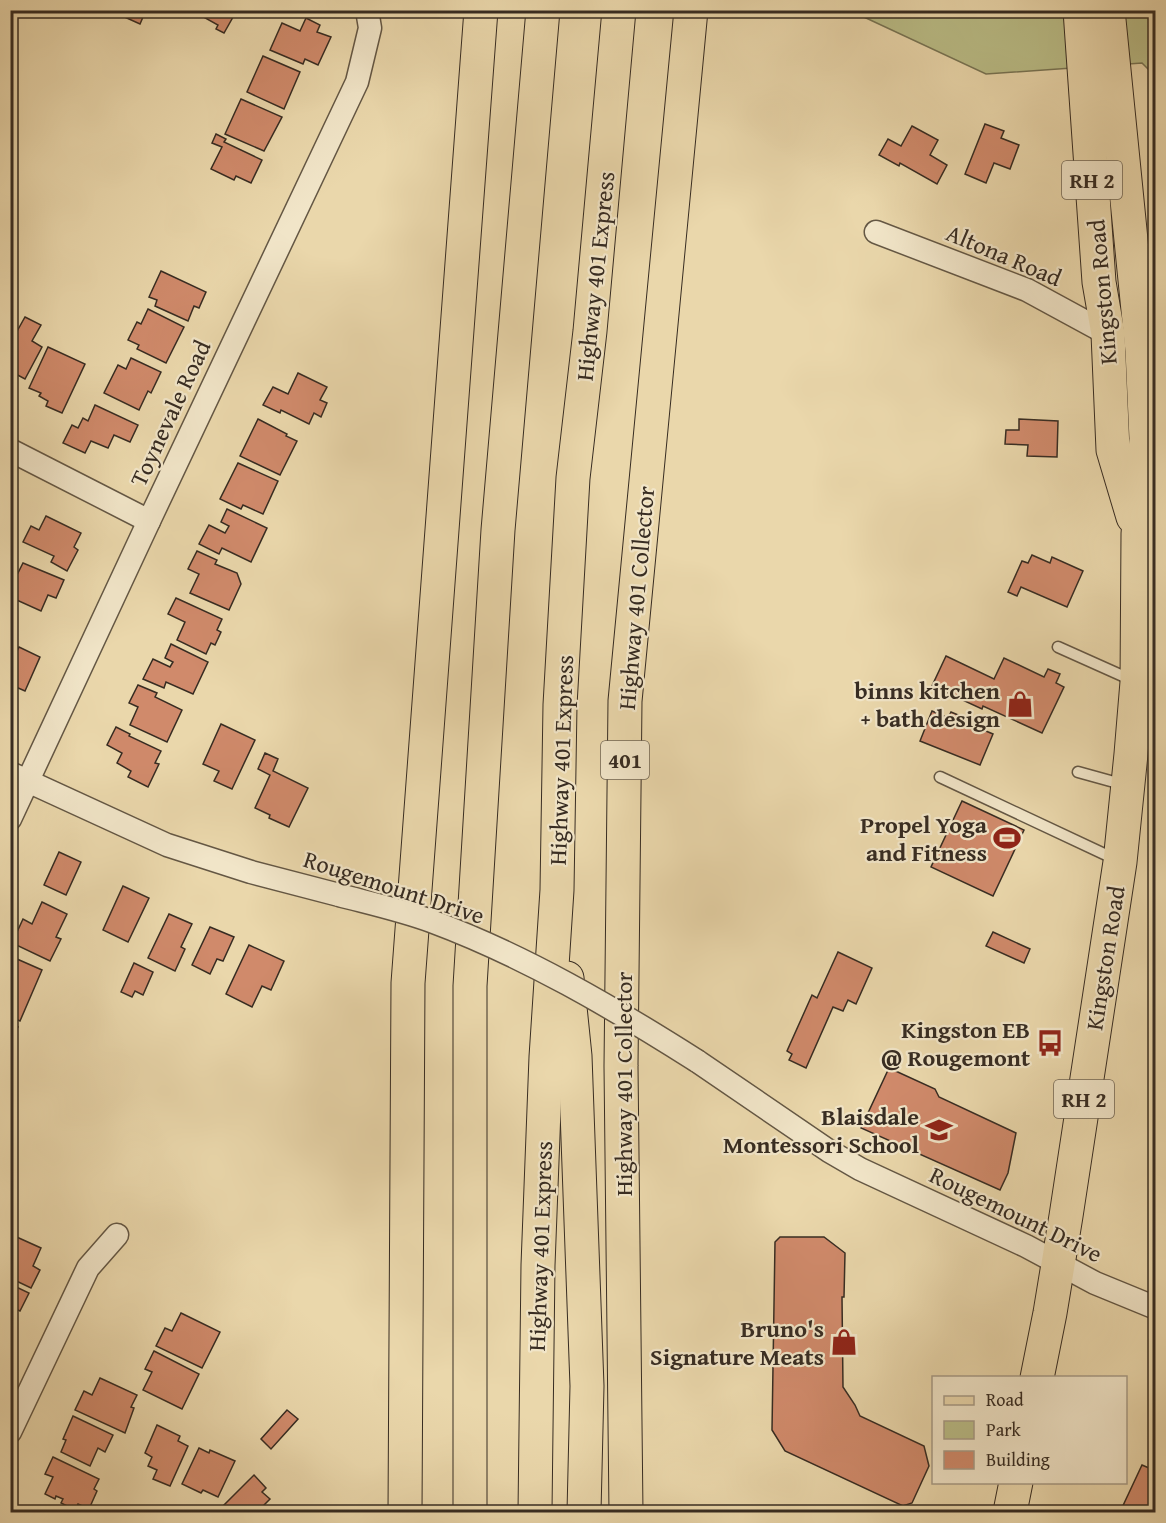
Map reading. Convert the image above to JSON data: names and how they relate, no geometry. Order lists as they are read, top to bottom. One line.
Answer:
{"streets":{"main road":["RH 2","Highway 401 Express","Kingston Road","Highway 401 Collector","401"],"street":["Altona Road","Toynevale Road","Rougemount Drive"]},"crossings":[["Altona Road","Kingston Road"],["Kingston Road","Rougemount Drive"],["Toynevale Road","Rougemount Drive"]],"places":{"shop":["binns kitchen + bath design","Bruno's Signature Meats"],"sports":["Propel Yoga and Fitness"],"bus stop":["Kingston EB @ Rougemont"],"school or university":["Blaisdale Montessori School"]},"legend":["Road","Park","Building"]}
